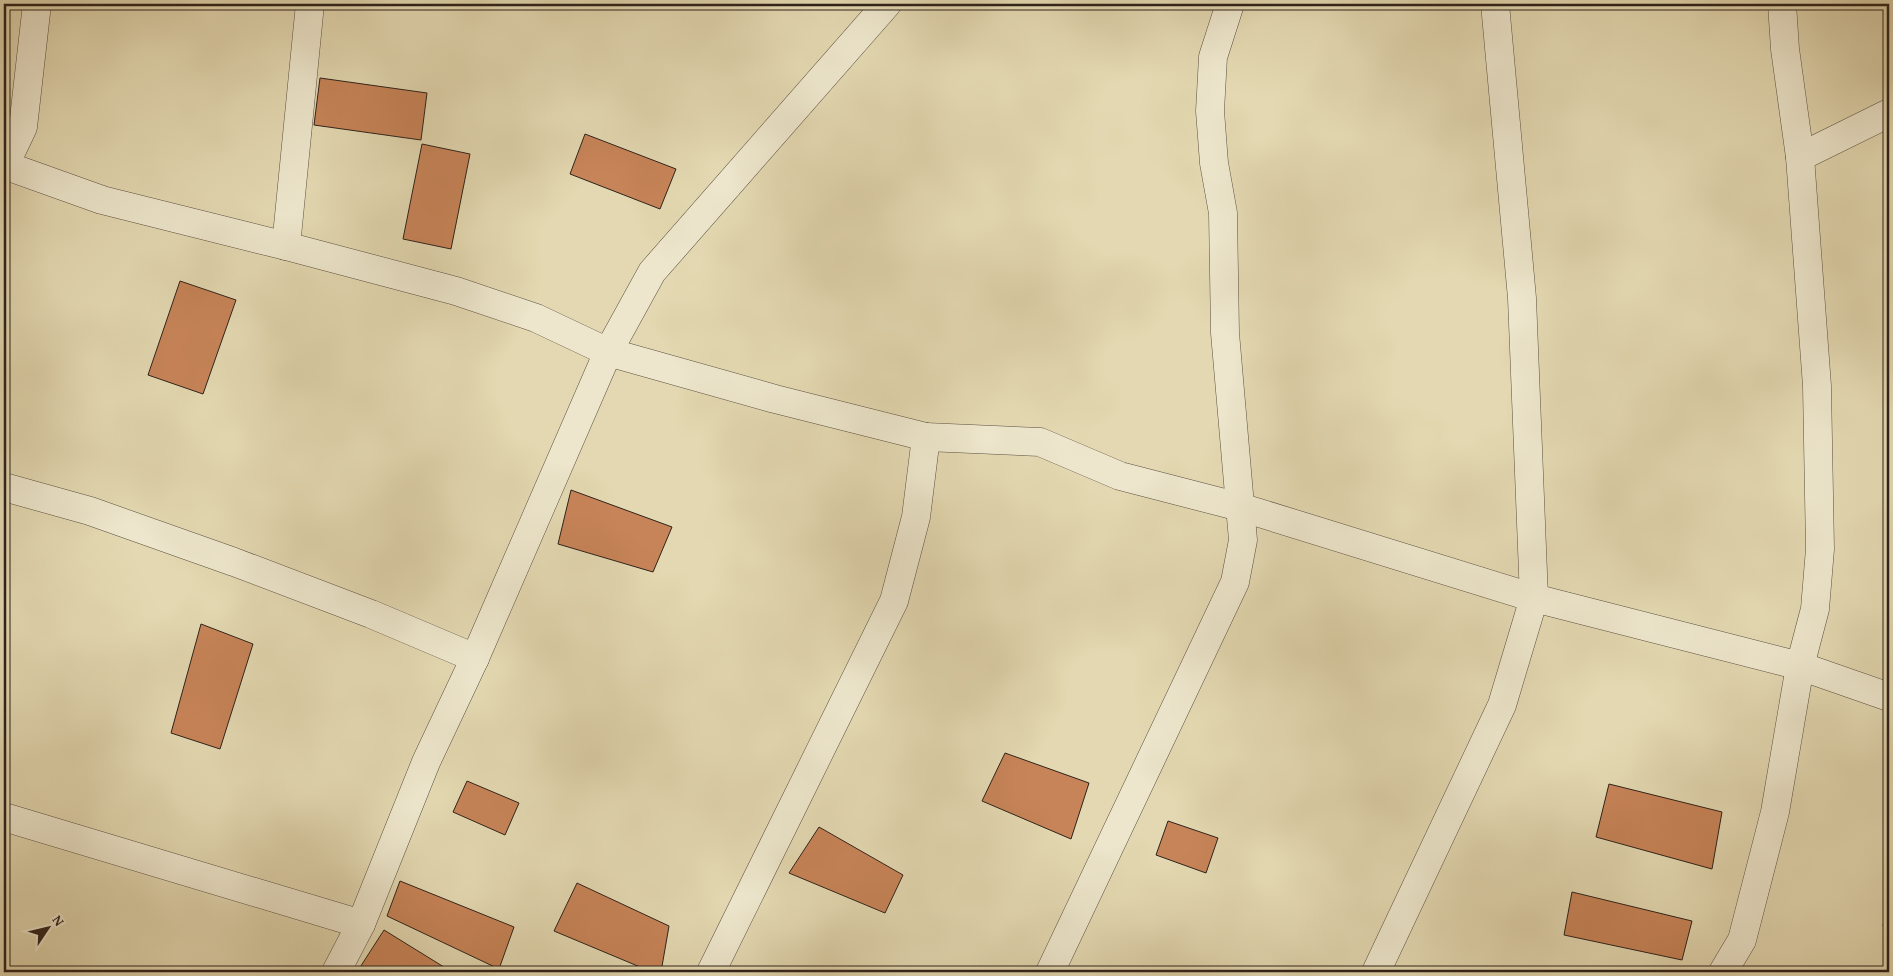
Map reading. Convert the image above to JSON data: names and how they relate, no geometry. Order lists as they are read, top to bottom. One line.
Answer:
{"north":"top right"}
